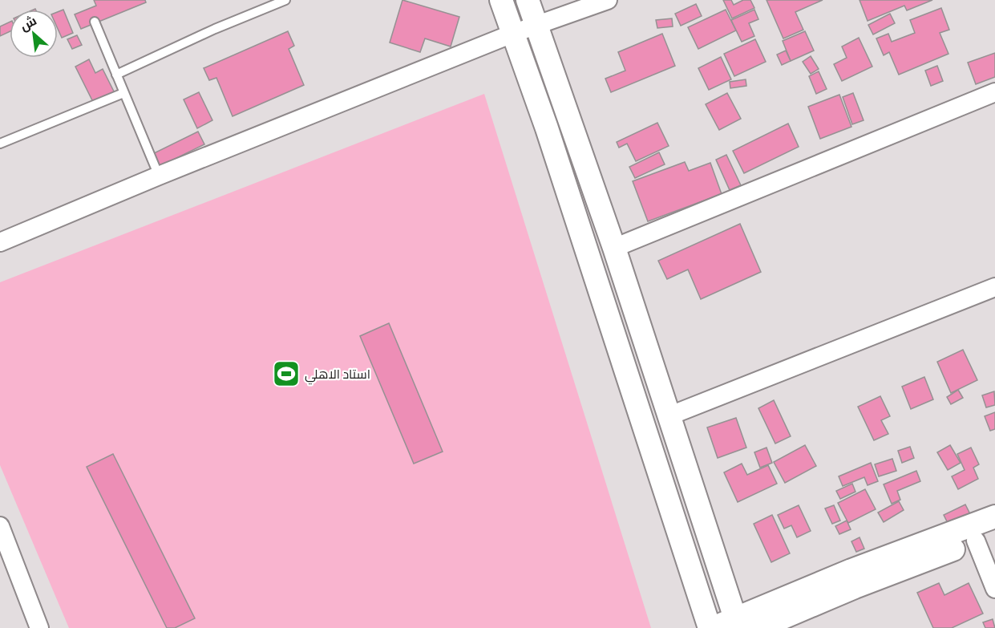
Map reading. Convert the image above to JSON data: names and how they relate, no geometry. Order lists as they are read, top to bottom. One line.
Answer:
{"places":{"sports":["استاد الاهلي"]},"north":"top left"}
